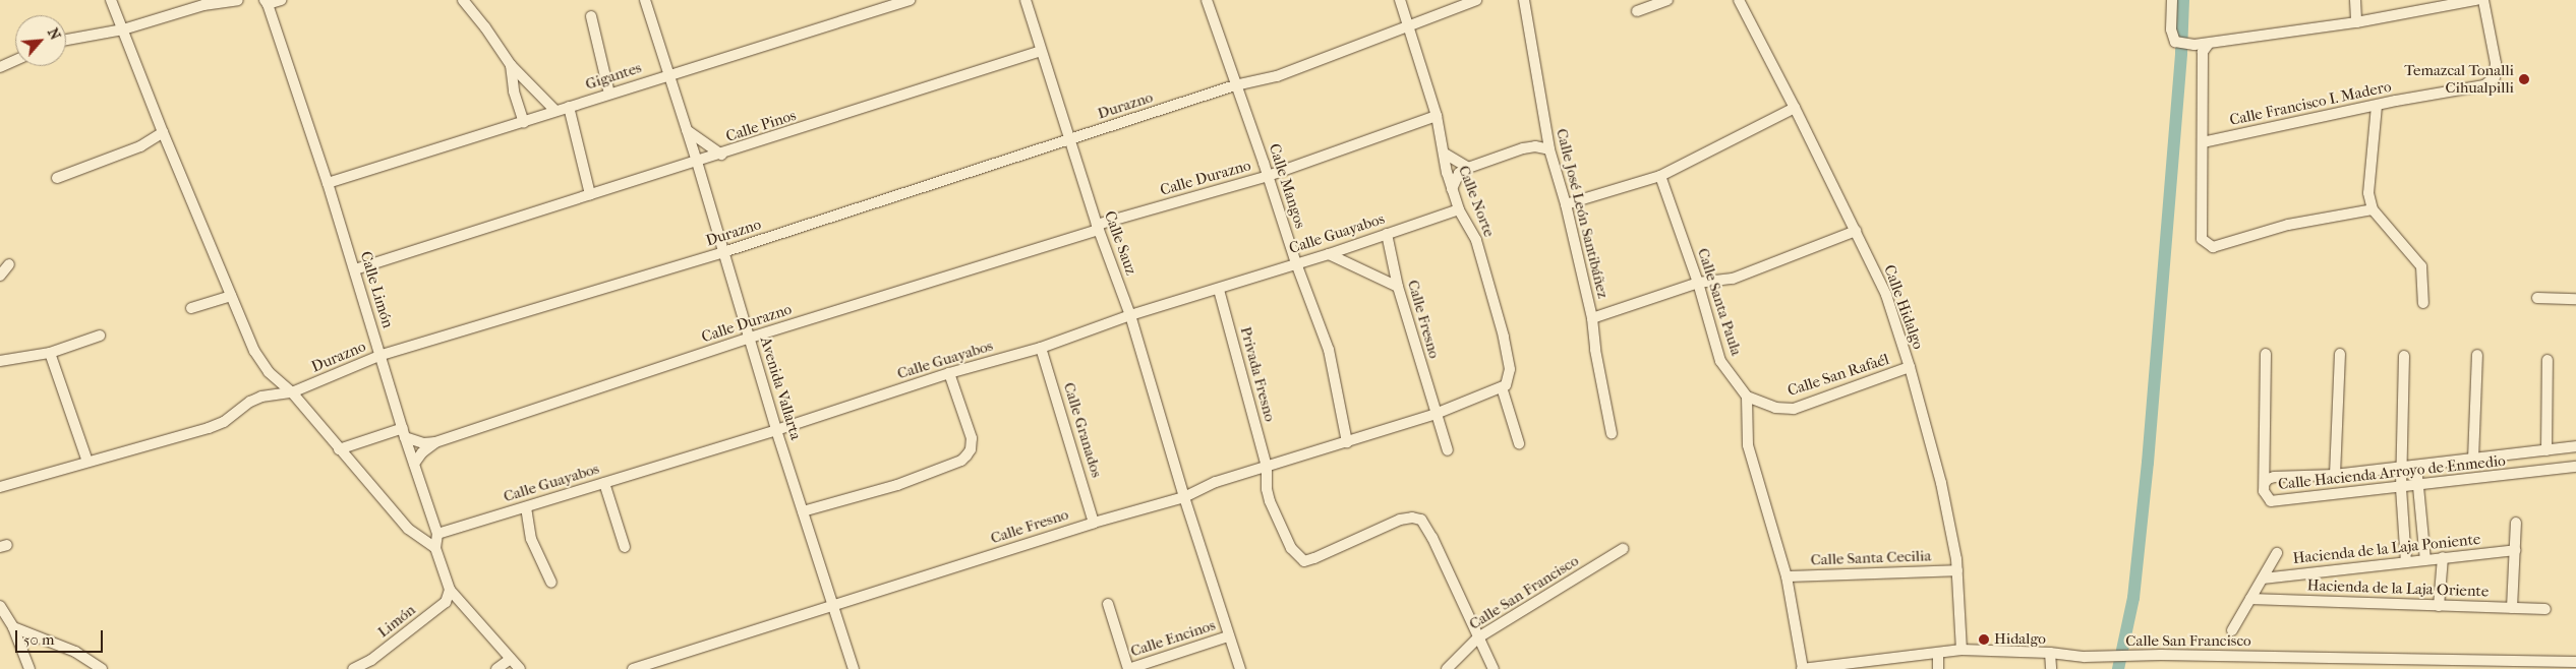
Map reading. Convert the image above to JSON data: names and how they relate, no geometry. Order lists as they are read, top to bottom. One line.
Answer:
{"streets":{"street":["Gigantes","Calle Francisco I. Madero","Durazno","Calle Pinos","Calle Durazno","Calle Mangos","Calle Norte","Calle José León Santibáñez","Calle Guayabos","Calle Sauz","Calle Limón","Calle Santa Paula","Calle Hidalgo","Calle Fresno","Privada Fresno","Calle San Rafaél","Avenida Vallarta","Calle Granados","Calle Hacienda Arroyo de Enmedio","Hacienda de la Laja Poniente","Calle Santa Cecilia","Hacienda de la Laja Oriente","Calle San Francisco","Limón","Calle Encinos"]},"crossings":[["Gigantes","Calle Limón"],["Gigantes","Avenida Vallarta"],["Durazno","Calle Mangos"],["Durazno","Calle Norte"],["Durazno","Calle Sauz"],["Durazno","Calle Limón"],["Durazno","Avenida Vallarta"],["Calle Pinos","Calle Sauz"],["Calle Pinos","Calle Limón"],["Calle Pinos","Avenida Vallarta"],["Calle Durazno","Calle Mangos"],["Calle Durazno","Calle Norte"],["Calle Durazno","Calle Sauz"],["Calle Durazno","Calle Limón"],["Calle Durazno","Avenida Vallarta"],["Calle Mangos","Calle Guayabos"],["Calle Mangos","Calle Fresno"],["Calle Norte","Calle Guayabos"],["Calle Norte","Calle Fresno"],["Calle Guayabos","Calle Sauz"],["Calle Guayabos","Calle Limón"],["Calle Guayabos","Calle Fresno"],["Calle Guayabos","Privada Fresno"],["Calle Guayabos","Avenida Vallarta"],["Calle Guayabos","Calle Granados"],["Calle Sauz","Calle Fresno"],["Calle Sauz","Calle Encinos"],["Calle Limón","Limón"],["Calle Santa Paula","Calle San Rafaél"],["Calle Hidalgo","Calle San Rafaél"],["Calle Hidalgo","Calle Santa Cecilia"],["Calle Hidalgo","Calle San Francisco"],["Calle Fresno","Privada Fresno"],["Calle Fresno","Avenida Vallarta"],["Calle Fresno","Calle Granados"],["Privada Fresno","Calle San Francisco"]],"places":["Temazcal Tonalli Cihualpilli","Hidalgo"],"scale_bar":"50 m","north":"top right"}
